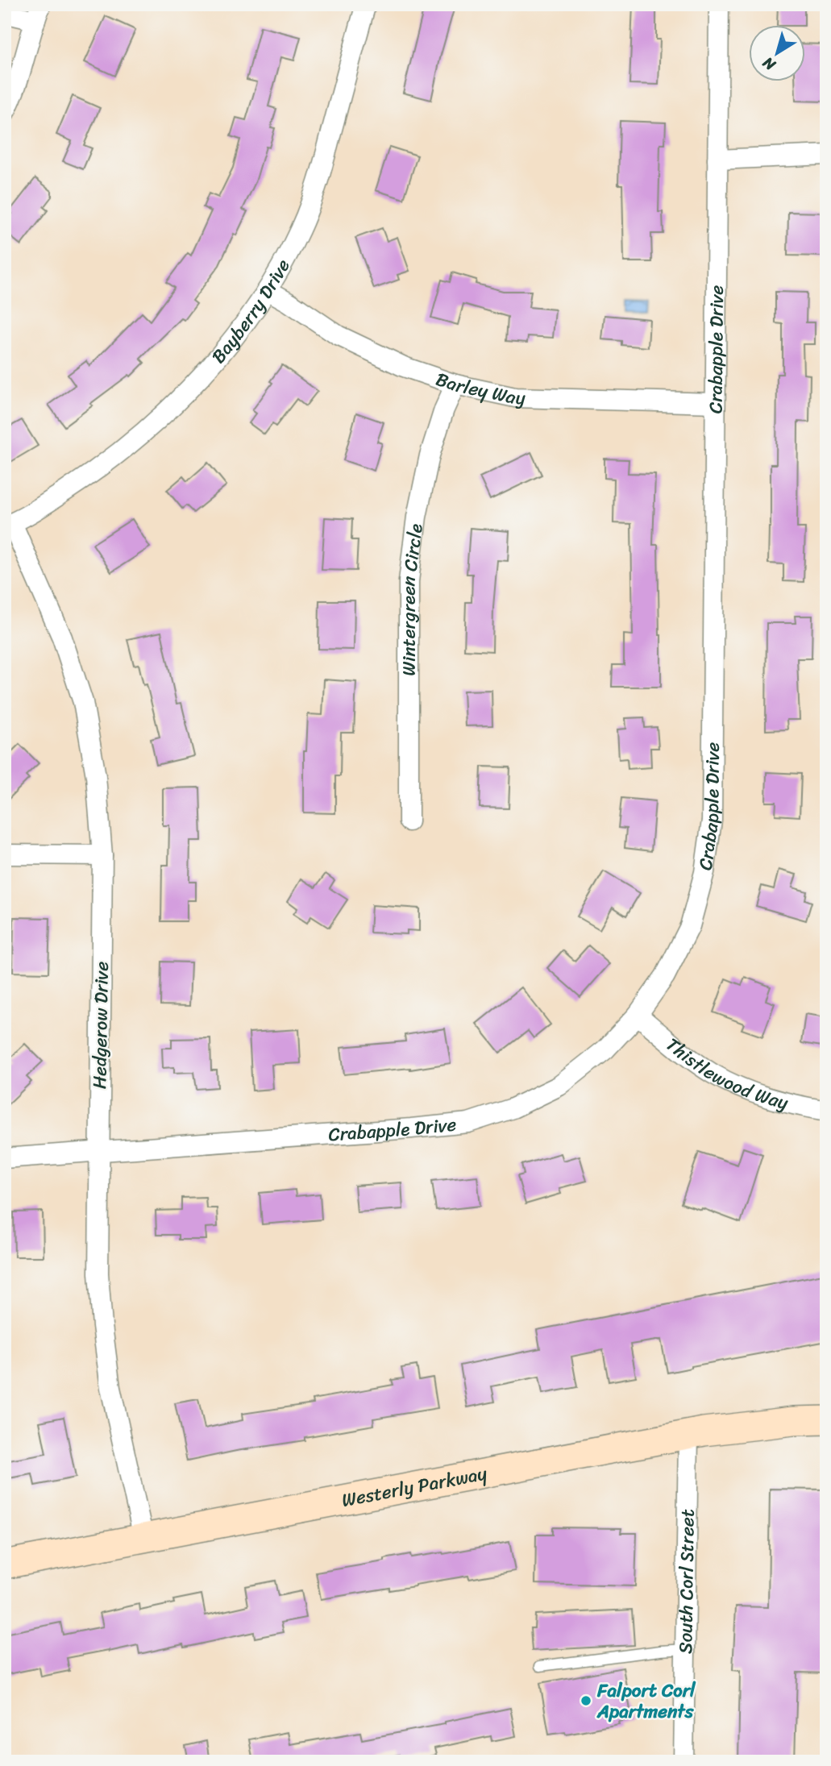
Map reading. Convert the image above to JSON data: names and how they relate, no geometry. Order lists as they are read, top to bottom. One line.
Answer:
{"streets":{"main road":["Westerly Parkway"],"street":["Bayberry Drive","Crabapple Drive","Barley Way","Wintergreen Circle","Hedgerow Drive","Thistlewood Way","South Corl Street"]},"crossings":[["Bayberry Drive","Barley Way"],["Bayberry Drive","Hedgerow Drive"],["Crabapple Drive","Barley Way"],["Crabapple Drive","Hedgerow Drive"],["Crabapple Drive","Thistlewood Way"],["Barley Way","Wintergreen Circle"],["Hedgerow Drive","Westerly Parkway"],["Westerly Parkway","South Corl Street"]],"places":["Falport Corl Apartments"],"north":"bottom left"}
